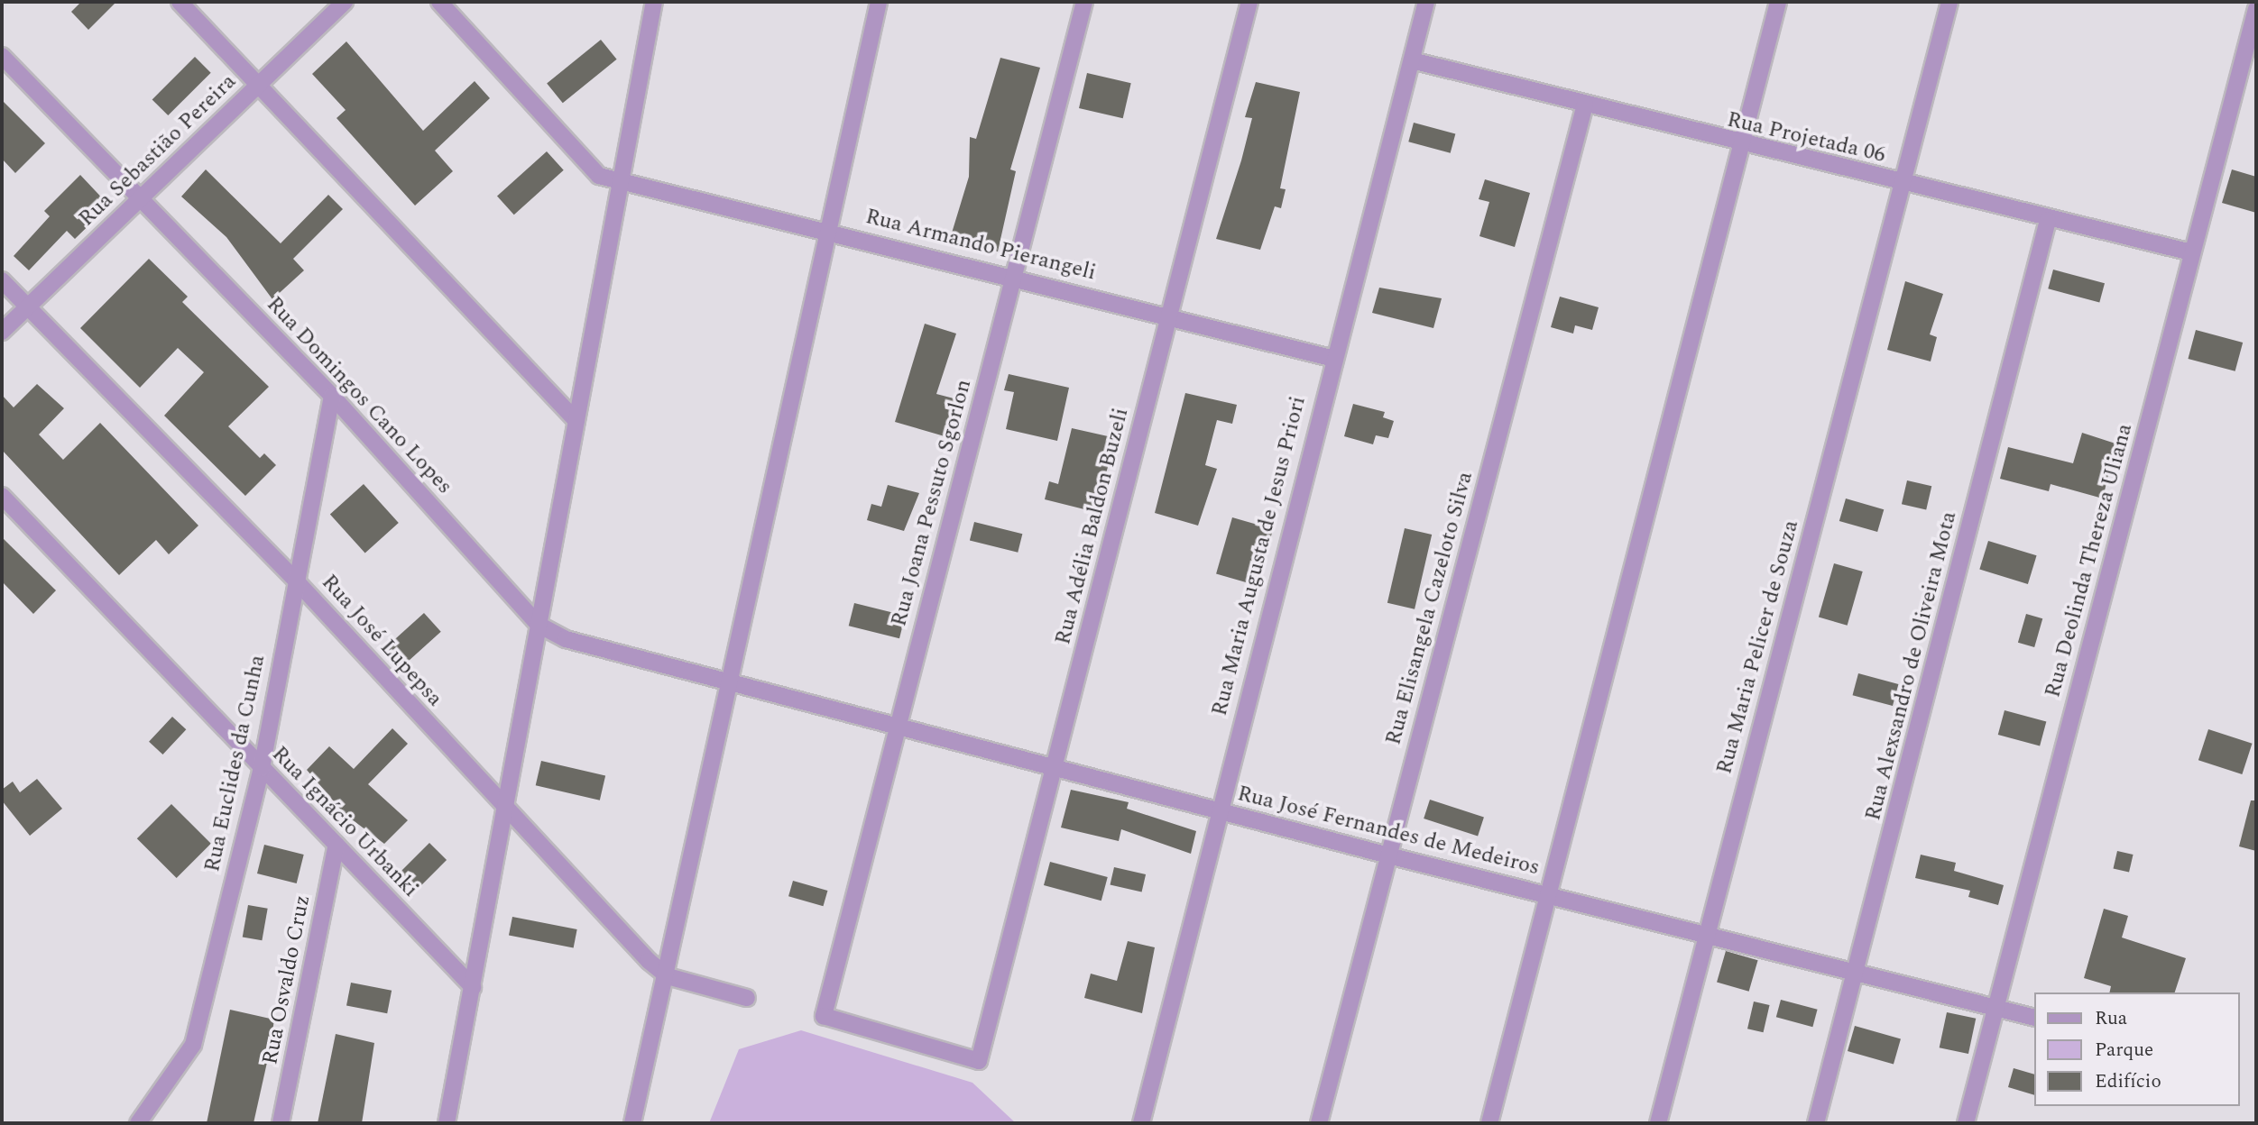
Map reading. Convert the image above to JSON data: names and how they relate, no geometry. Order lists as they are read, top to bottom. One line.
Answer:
{"streets":{"street":["Rua Projetada 06","Rua Sebastião Pereira","Rua Armando Pierangeli","Rua Domingos Cano Lopes","Rua Joana Pessuto Sgorlon","Rua Adélia Baldon Buzeli","Rua Maria Augusta de Jesus Priori","Rua Deolinda Thereza Uliana","Rua Elisangela Cazeloto Silva","Rua José Lupepsa","Rua Maria Pelicer de Souza","Rua Alexsandro de Oliveira Mota","Rua Euclides da Cunha","Rua Ignácio Urbanki","Rua José Fernandes de Medeiros","Rua Osvaldo Cruz"]},"crossings":[["Rua Projetada 06","Rua Maria Augusta de Jesus Priori"],["Rua Projetada 06","Rua Deolinda Thereza Uliana"],["Rua Projetada 06","Rua Elisangela Cazeloto Silva"],["Rua Projetada 06","Rua Maria Pelicer de Souza"],["Rua Projetada 06","Rua Alexsandro de Oliveira Mota"],["Rua Sebastião Pereira","Rua Domingos Cano Lopes"],["Rua Sebastião Pereira","Rua José Lupepsa"],["Rua Armando Pierangeli","Rua Joana Pessuto Sgorlon"],["Rua Armando Pierangeli","Rua Adélia Baldon Buzeli"],["Rua Armando Pierangeli","Rua Maria Augusta de Jesus Priori"],["Rua Domingos Cano Lopes","Rua Euclides da Cunha"],["Rua Domingos Cano Lopes","Rua José Fernandes de Medeiros"],["Rua Joana Pessuto Sgorlon","Rua Adélia Baldon Buzeli"],["Rua Joana Pessuto Sgorlon","Rua José Fernandes de Medeiros"],["Rua Adélia Baldon Buzeli","Rua José Fernandes de Medeiros"],["Rua Maria Augusta de Jesus Priori","Rua José Fernandes de Medeiros"],["Rua Deolinda Thereza Uliana","Rua José Fernandes de Medeiros"],["Rua Elisangela Cazeloto Silva","Rua José Fernandes de Medeiros"],["Rua José Lupepsa","Rua Euclides da Cunha"],["Rua Maria Pelicer de Souza","Rua José Fernandes de Medeiros"],["Rua Alexsandro de Oliveira Mota","Rua José Fernandes de Medeiros"],["Rua Euclides da Cunha","Rua Ignácio Urbanki"],["Rua Ignácio Urbanki","Rua Osvaldo Cruz"]],"legend":["Rua","Parque","Edifício"]}
